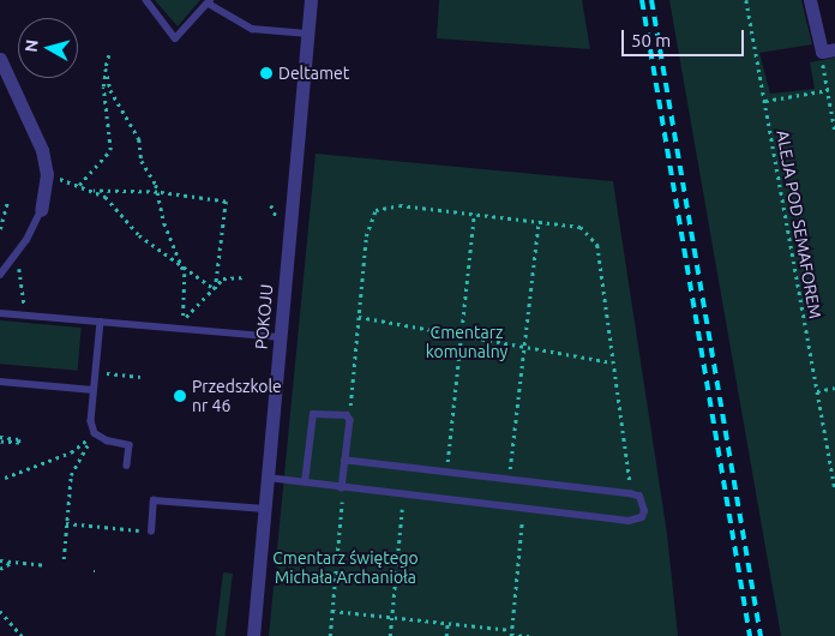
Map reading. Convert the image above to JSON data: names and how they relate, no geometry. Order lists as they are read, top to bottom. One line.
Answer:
{"streets":{"street":["POKOJU"],"path":["ALEJA POD SEMAFOREM"]},"parks":["Cmentarz komunalny","Cmentarz świętego Michała Archanioła"],"places":["Deltamet","Przedszkole nr 46"],"scale_bar":"50 m","north":"left"}
